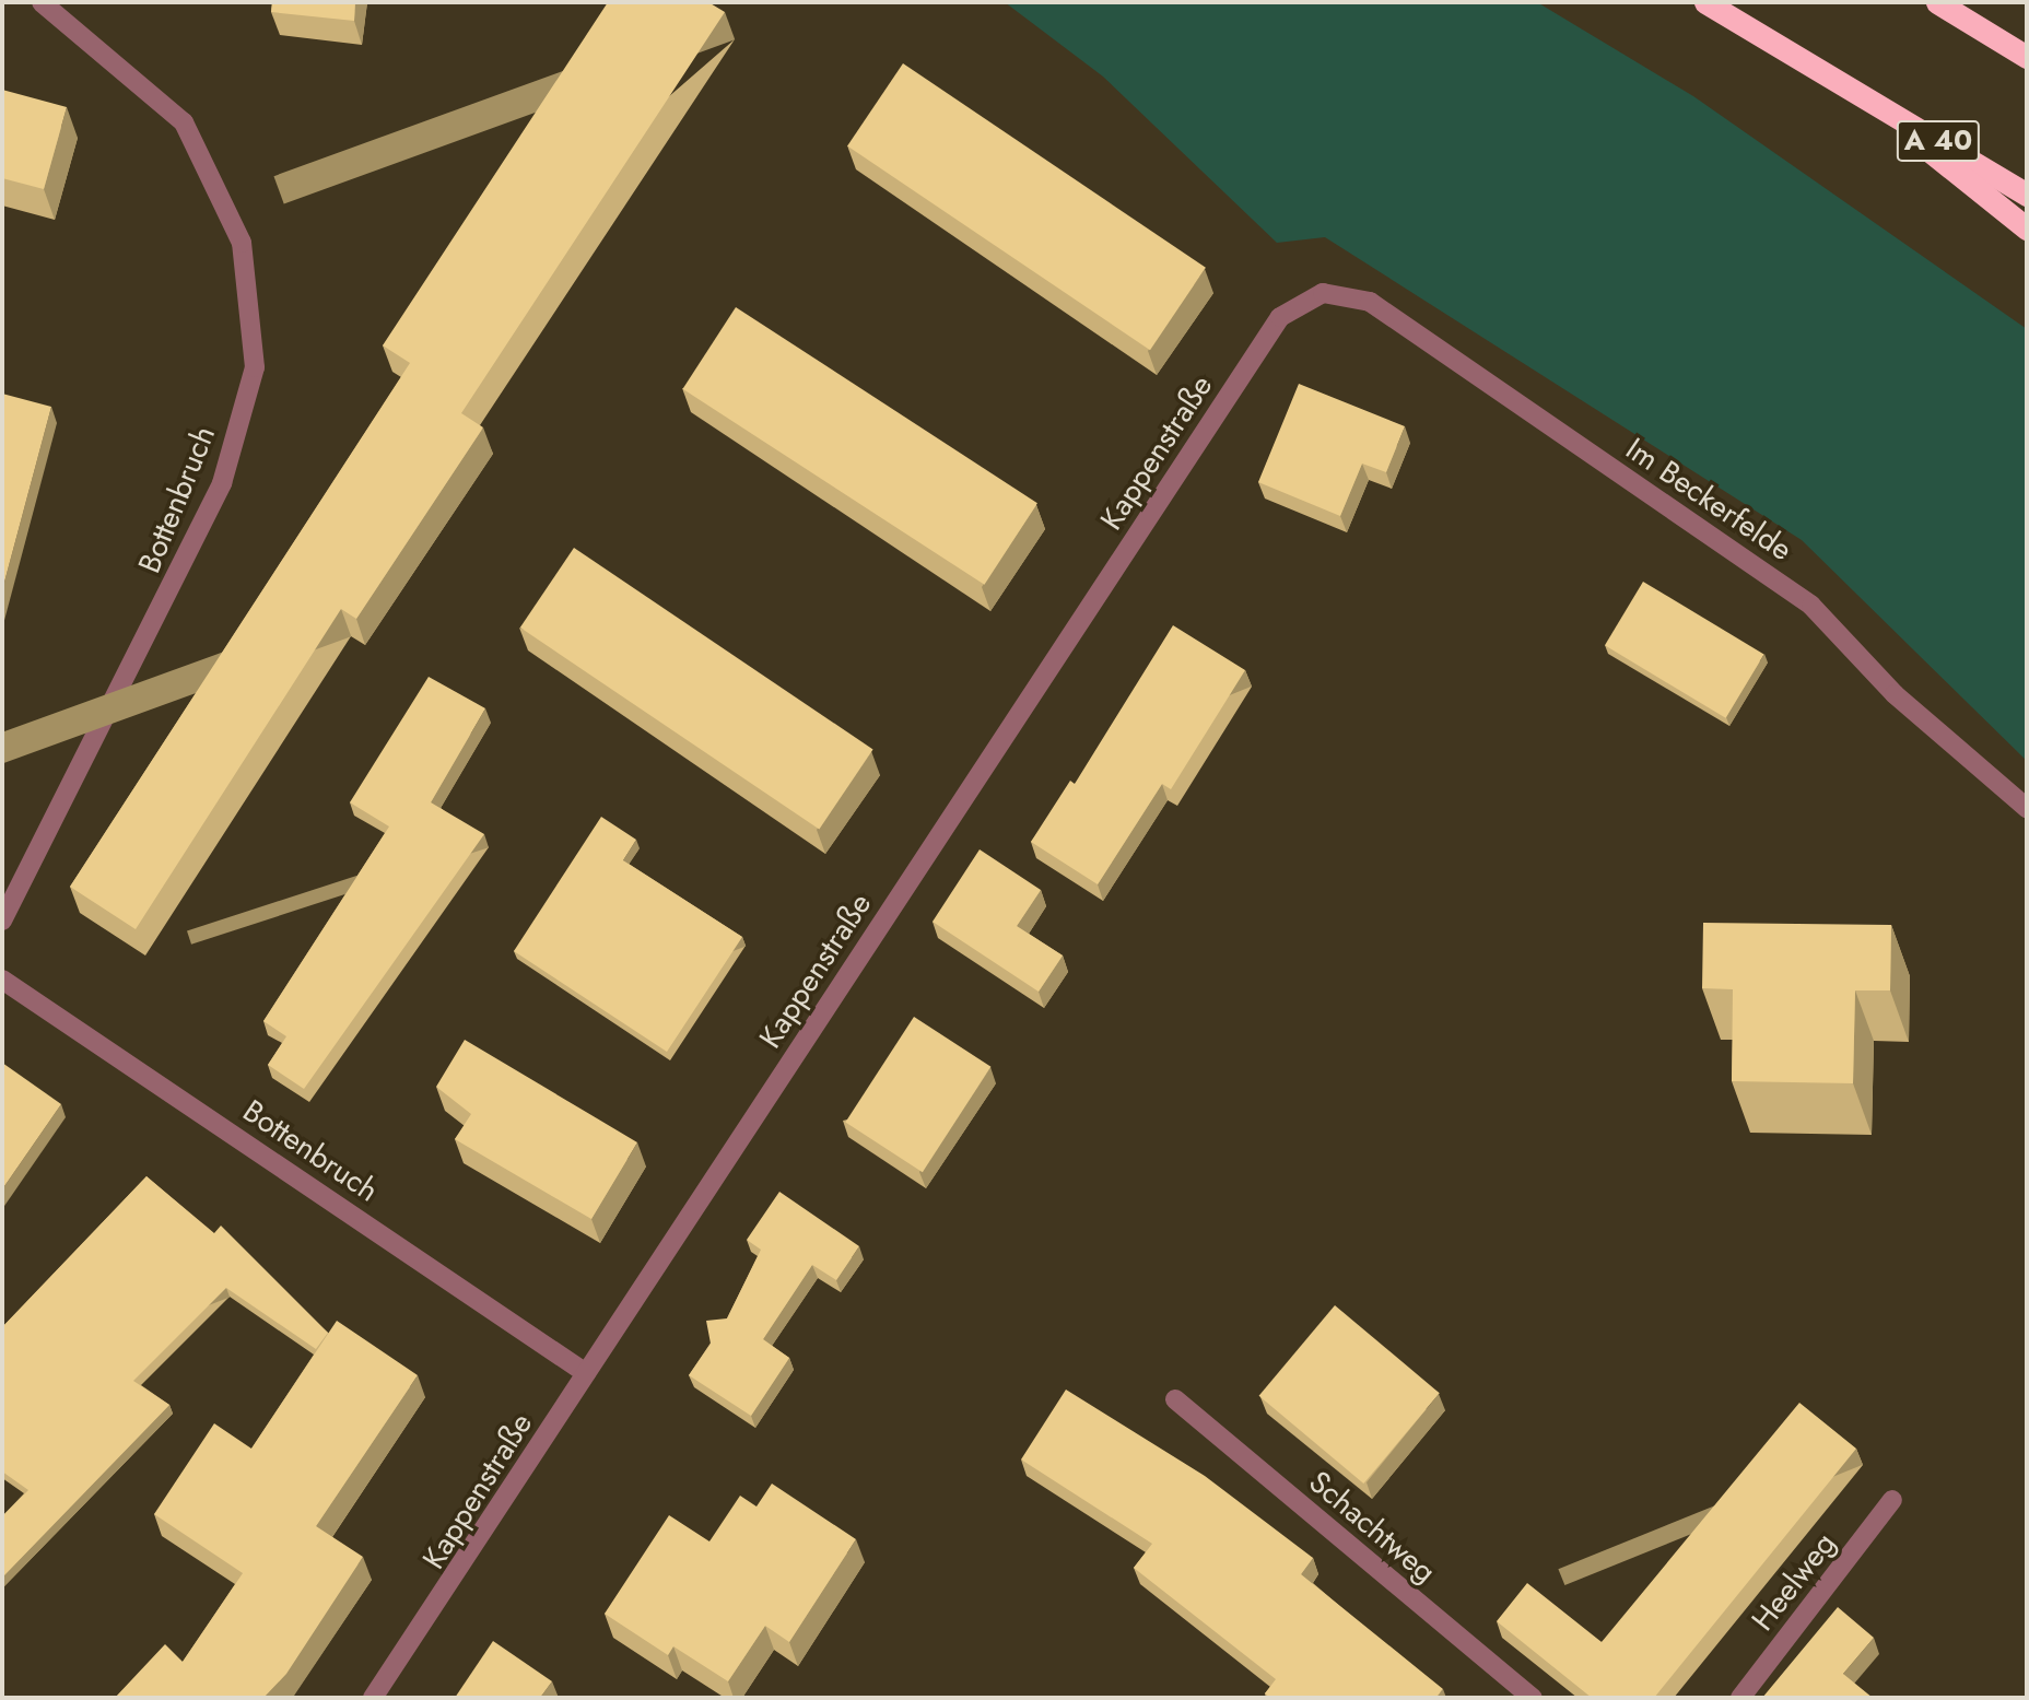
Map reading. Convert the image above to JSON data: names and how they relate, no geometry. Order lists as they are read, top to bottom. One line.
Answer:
{"streets":{"highway":["A 40"],"street":["Kappenstraße","Bottenbruch","Im Beckerfelde","Schachtweg","Heelweg"]},"crossings":[["Kappenstraße","Bottenbruch"],["Kappenstraße","Im Beckerfelde"]]}
